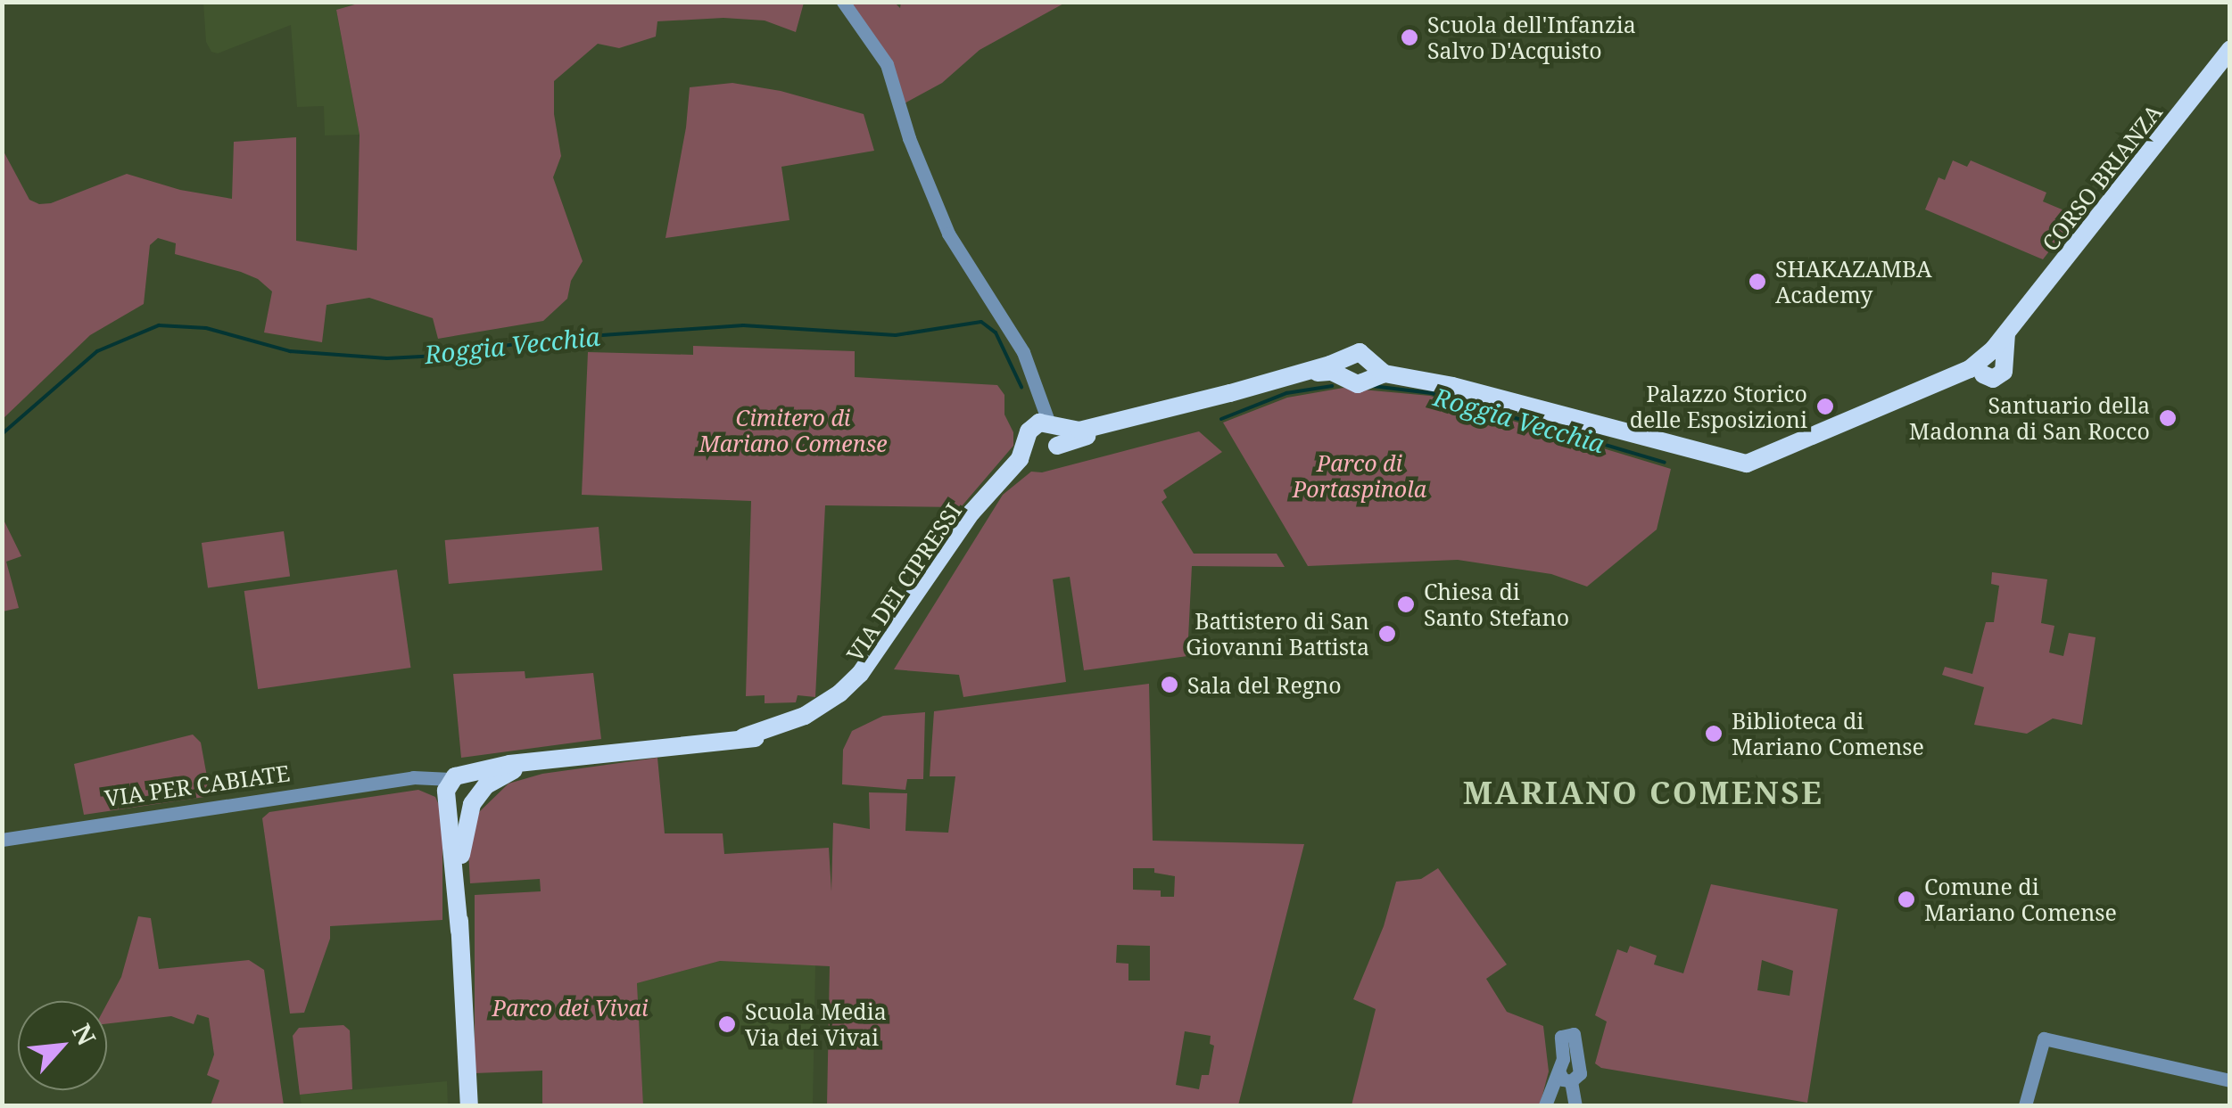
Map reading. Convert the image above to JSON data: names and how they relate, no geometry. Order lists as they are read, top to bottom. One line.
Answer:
{"streets":{"main road":["CORSO BRIANZA","VIA DEI CIPRESSI"],"street":["VIA PER CABIATE"]},"crossings":[["VIA DEI CIPRESSI","VIA PER CABIATE"]],"districts":["MARIANO COMENSE"],"water":["Roggia Vecchia"],"parks":["Cimitero di Mariano Comense","Parco di Portaspinola","Parco dei Vivai"],"places":["Scuola dell'Infanzia Salvo D'Acquisto","SHAKAZAMBA Academy","Palazzo Storico delle Esposizioni","Santuario della Madonna di San Rocco","Chiesa di Santo Stefano","Battistero di San Giovanni Battista","Sala del Regno","Biblioteca di Mariano Comense","Comune di Mariano Comense","Scuola Media Via dei Vivai"],"north":"top right"}
